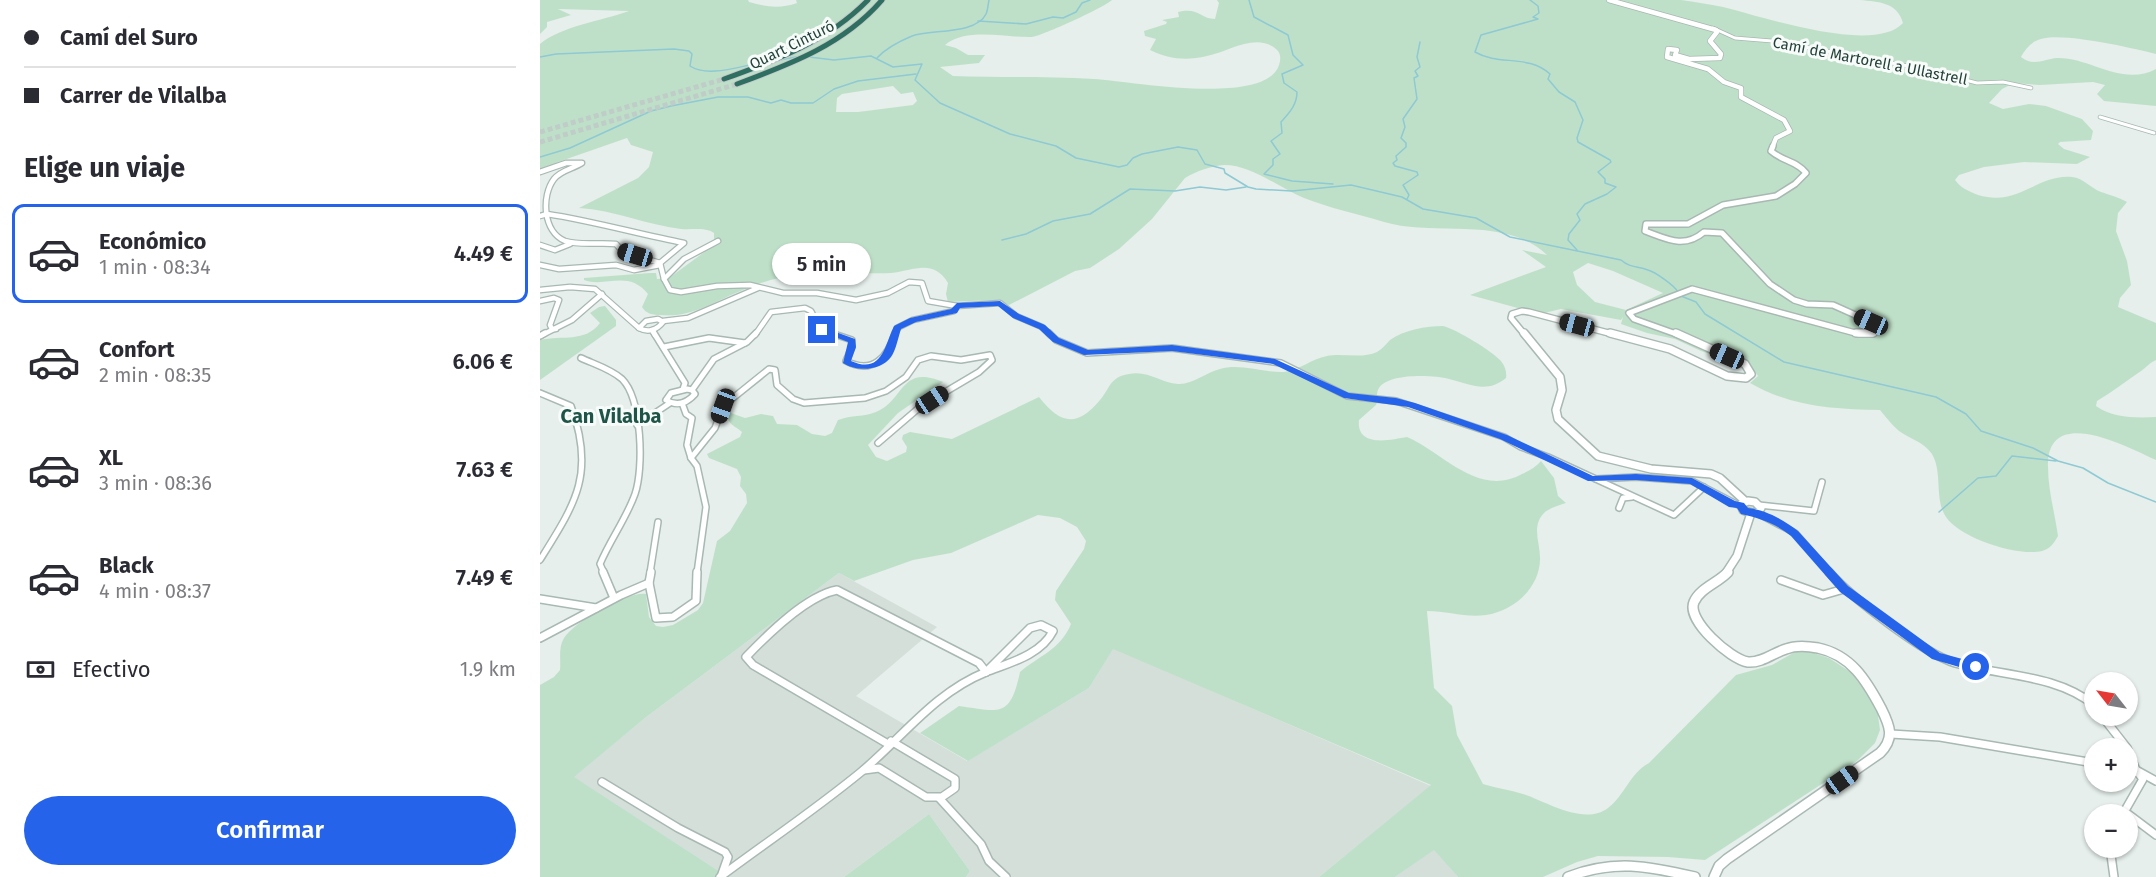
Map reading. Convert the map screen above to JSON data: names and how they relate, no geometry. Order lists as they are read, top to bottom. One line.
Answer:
{"streets":{"highway":["Quart Cinturó"],"street":["Camí de Martorell a Ullastrell"]},"districts":["Can Vilalba"],"north":"top left","page":{"banner":["Camí del Suro","Carrer de Vilalba"],"heading":"Elige un viaje","list":[{"name":"Económico","note":"1 min · 08:34","value":"4.49 €"},{"name":"Confort","note":"2 min · 08:35","value":"6.06 €"},{"name":"XL","note":"3 min · 08:36","value":"7.63 €"},{"name":"Black","note":"4 min · 08:37","value":"7.49 €"}],"bubble":"5 min","pay":["Efectivo","1.9 km"],"map_buttons":["+","−"],"buttons":"Confirmar"}}
